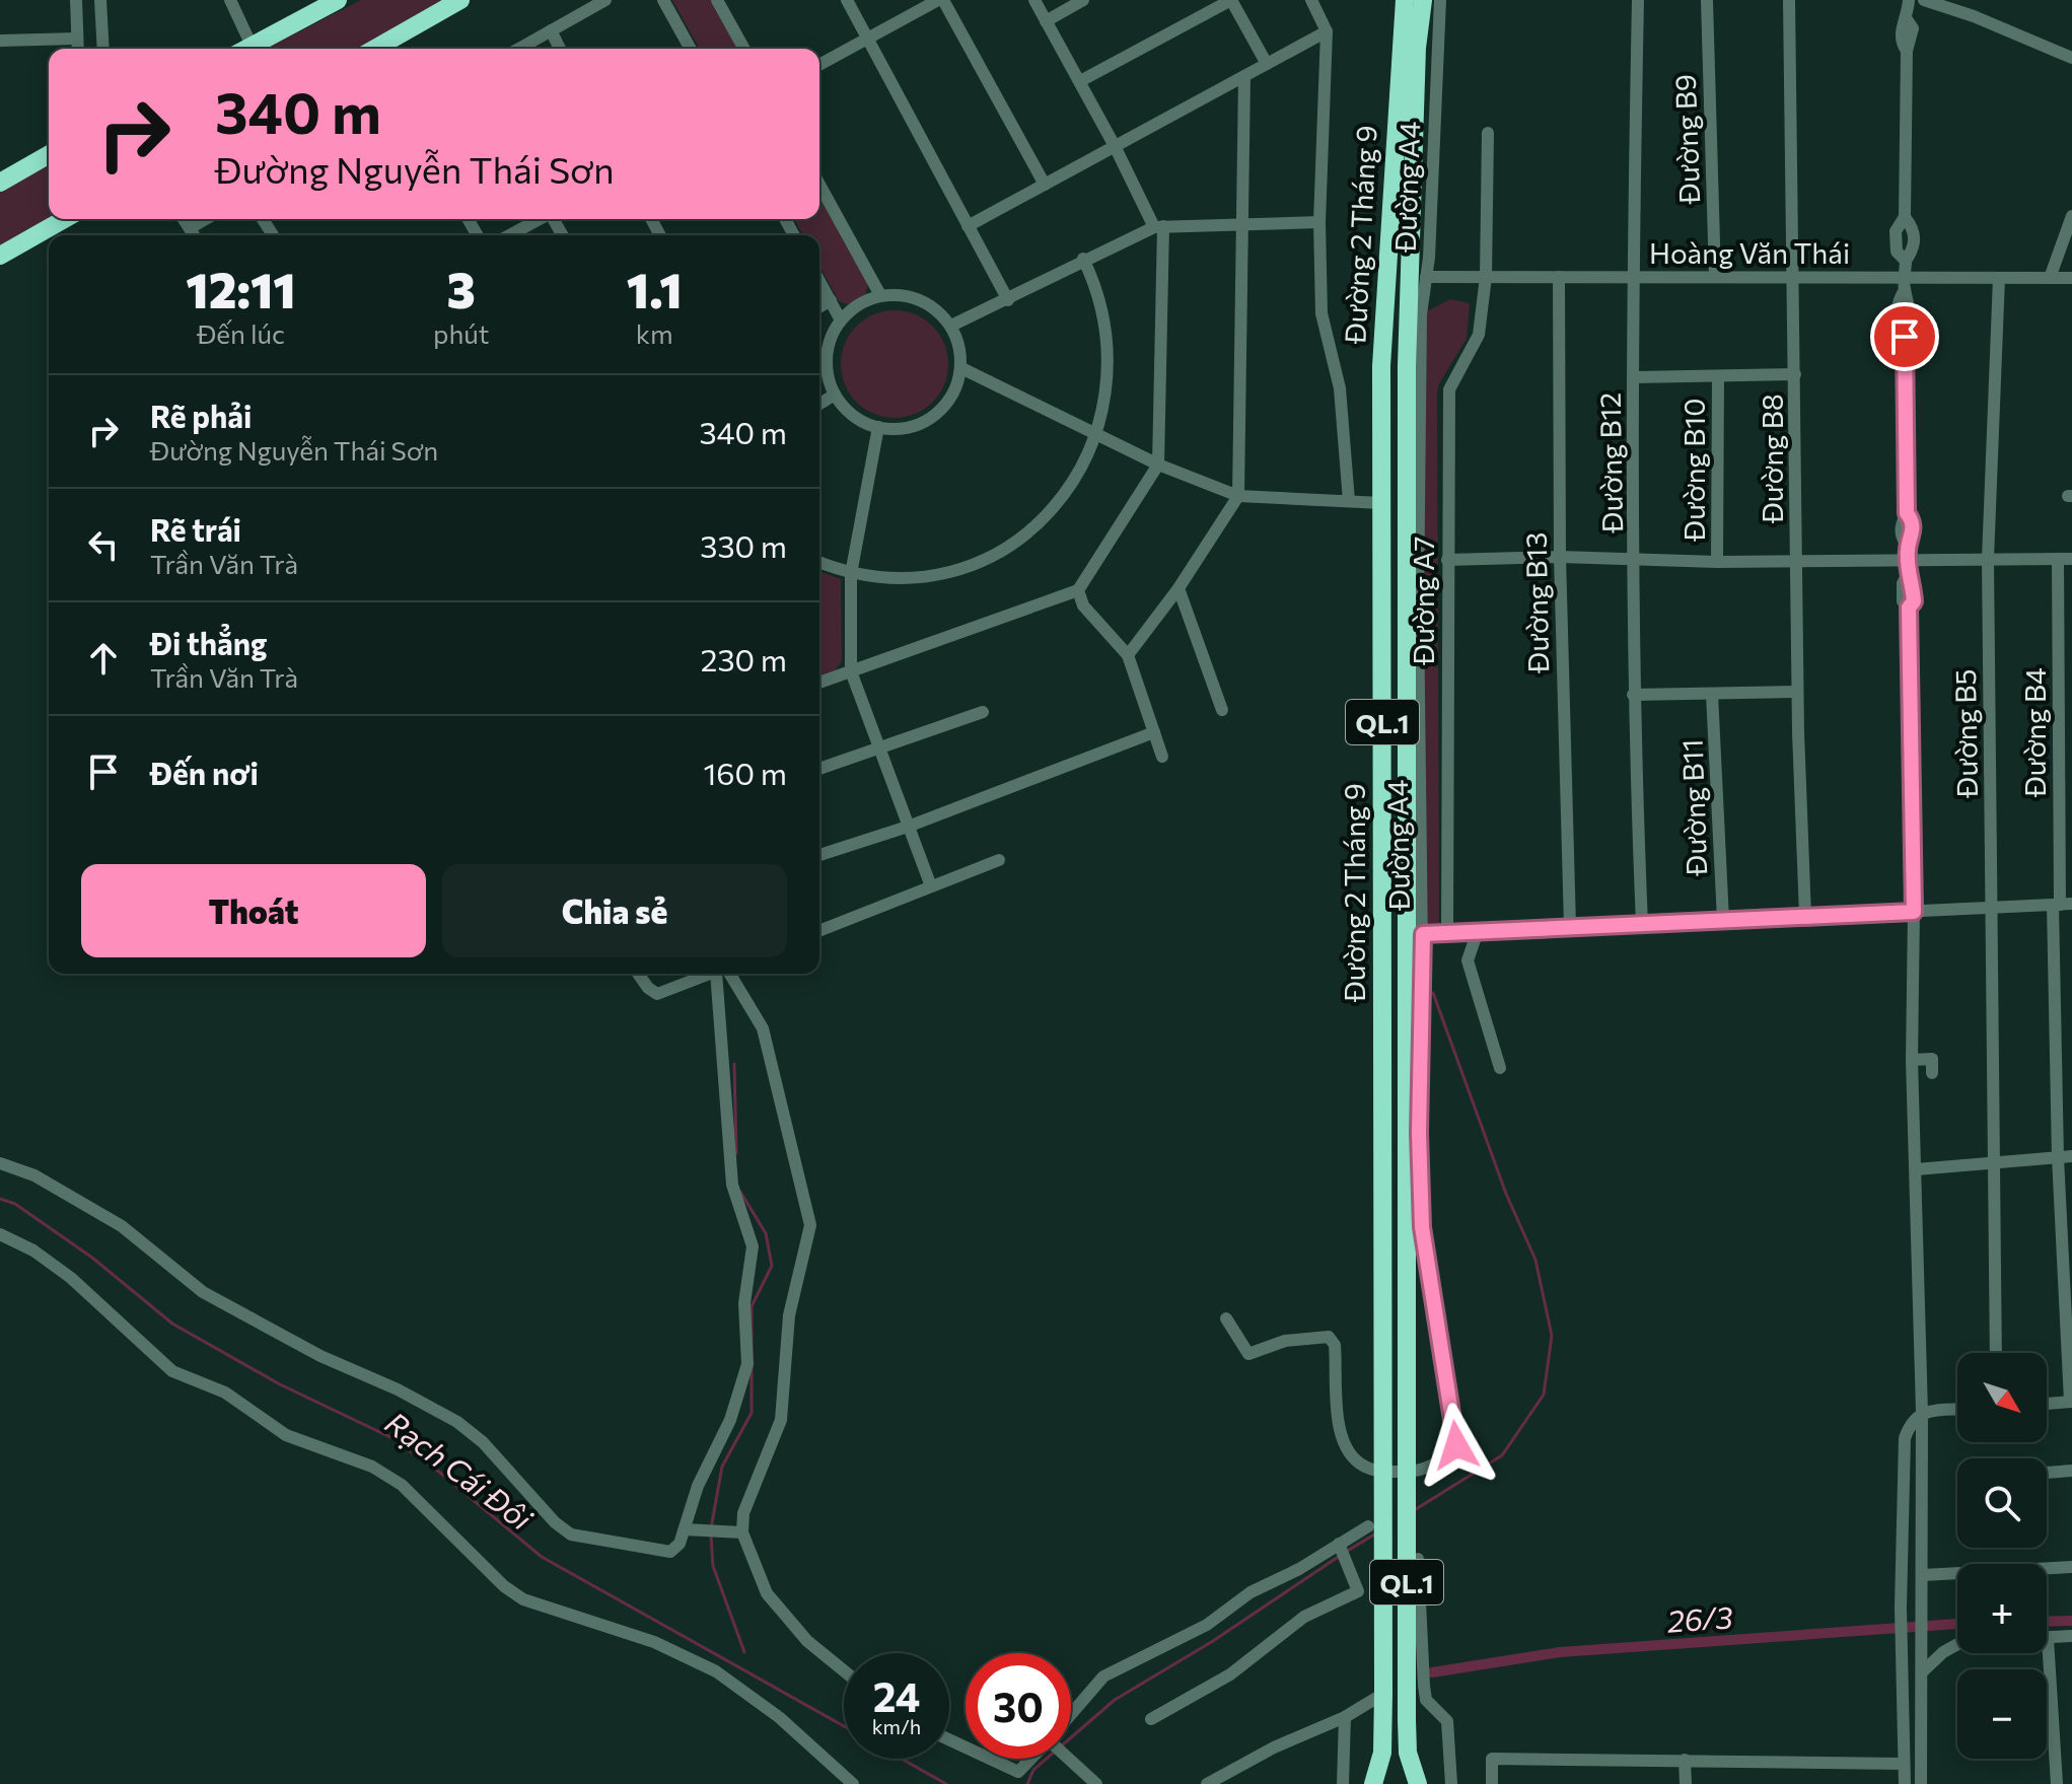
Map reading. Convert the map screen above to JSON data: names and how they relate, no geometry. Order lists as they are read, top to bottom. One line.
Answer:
{"streets":{"highway":["Đường 2 Tháng 9","QL.1"],"street":["Đường B9","Đường A4","Hoàng Văn Thái","Đường B8","Đường B12","Đường B10","Đường A7","Đường B13","Đường B4","Đường B5","Đường B11"]},"crossings":[["Đường B9","Hoàng Văn Thái"],["Đường A4","Hoàng Văn Thái"],["Đường 2 Tháng 9","QL.1"],["Hoàng Văn Thái","Đường B8"],["Hoàng Văn Thái","Đường B12"],["Hoàng Văn Thái","Đường A7"],["Hoàng Văn Thái","Đường B13"],["Hoàng Văn Thái","Đường B5"]],"water":["Rạch Cái Đôi","26/3"],"north":"bottom right","page":{"turn":["340 m","Đường Nguyễn Thái Sơn"],"eta":["12:11","Đến lúc","3","phút","1.1","km"],"list":[{"name":"Rẽ phải","note":"Đường Nguyễn Thái Sơn","value":"340 m"},{"name":"Rẽ trái","note":"Trần Văn Trà","value":"330 m"},{"name":"Đi thẳng","note":"Trần Văn Trà","value":"230 m"},{"name":"Đến nơi","value":"160 m"}],"buttons":["Thoát","Chia sẻ"],"map_buttons":["+","−"],"speed":"24 km/h","limit":"30"}}
